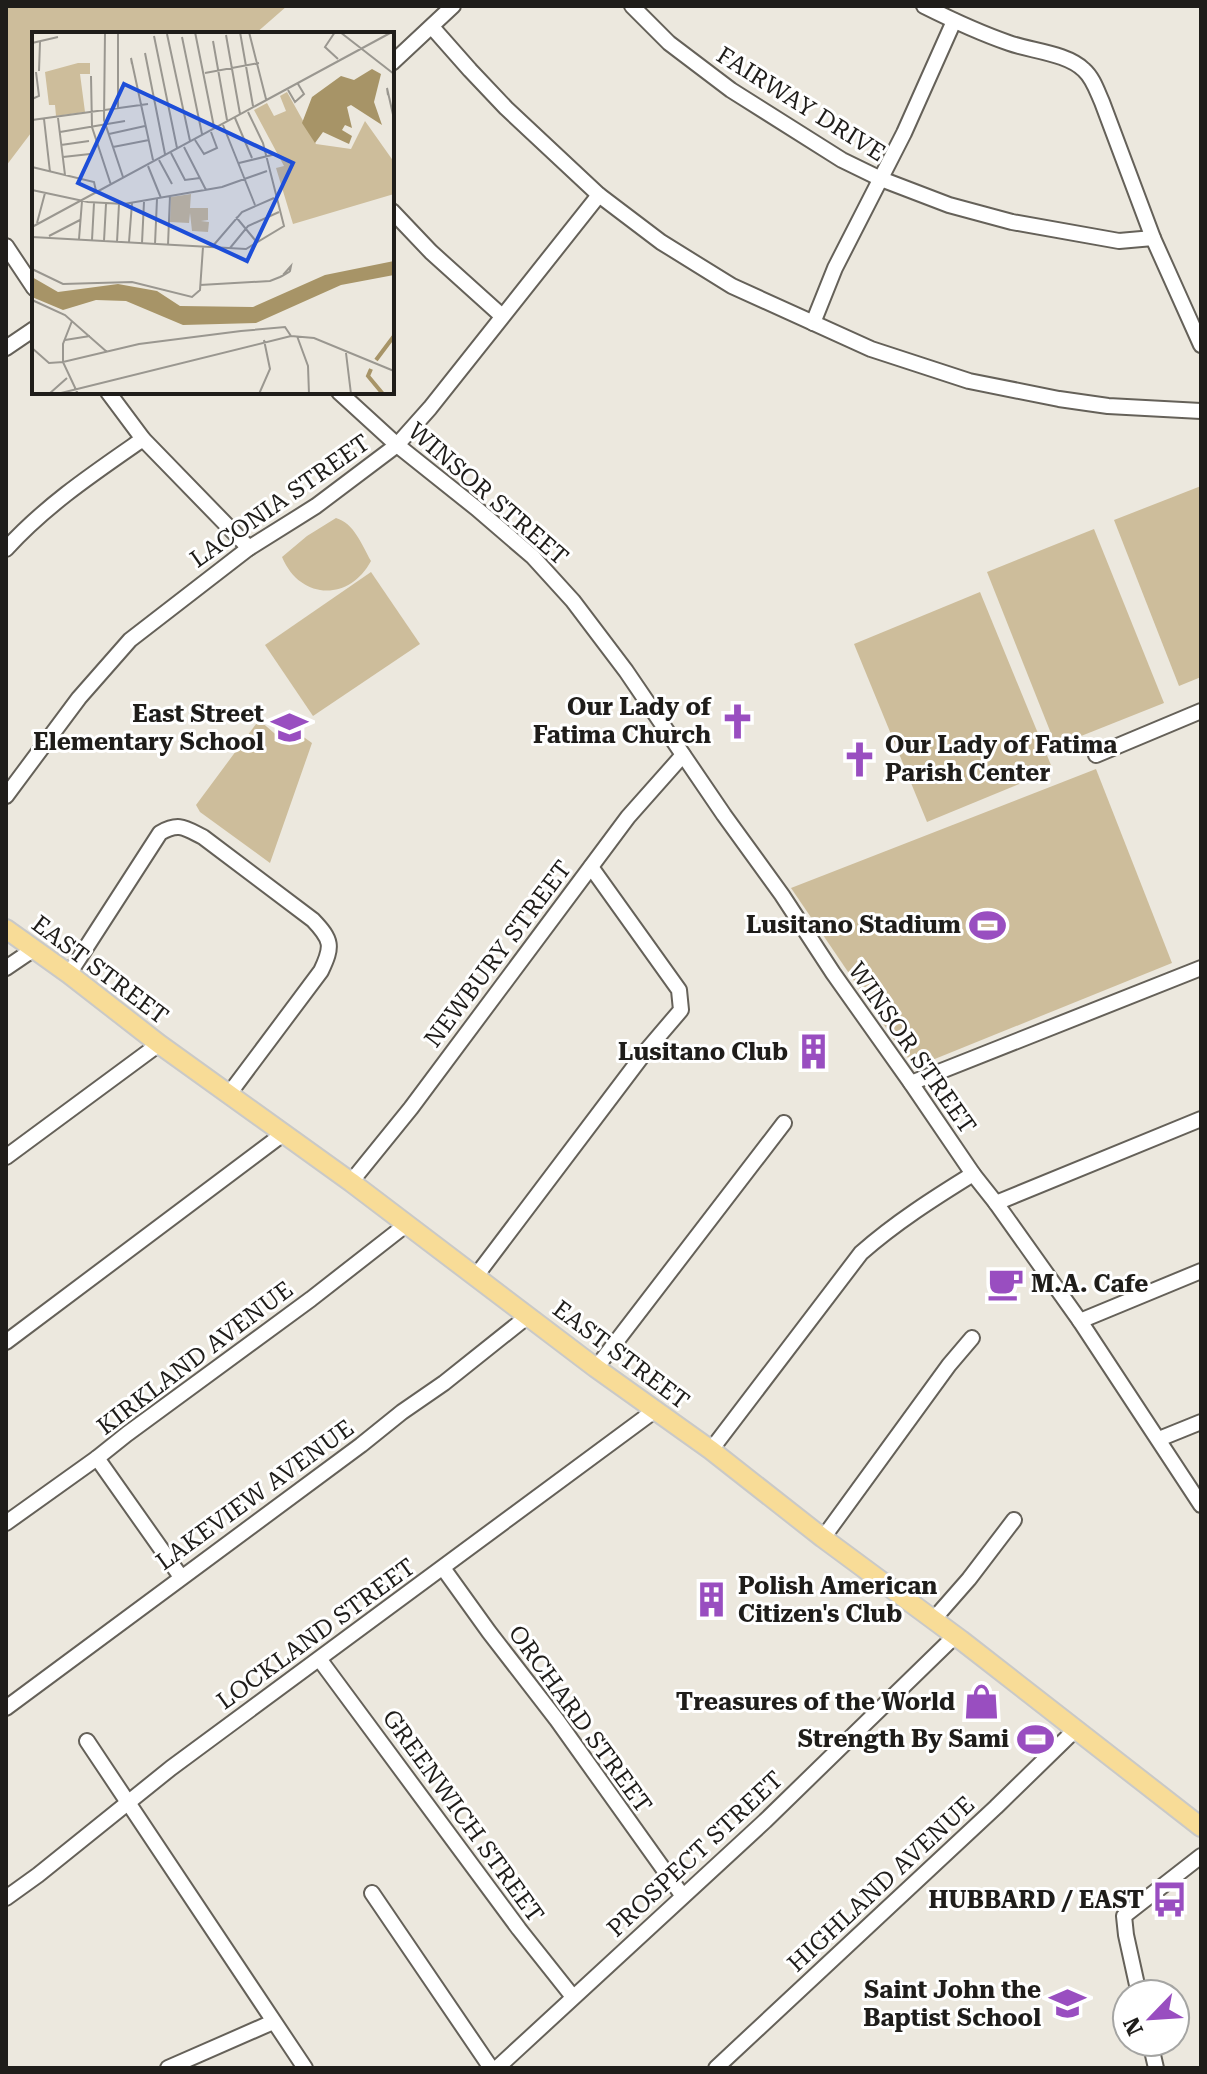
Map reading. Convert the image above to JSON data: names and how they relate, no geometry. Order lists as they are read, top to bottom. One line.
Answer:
{"streets":{"main road":["EAST STREET"],"street":["FAIRWAY DRIVE","WINSOR STREET","LACONIA STREET","NEWBURY STREET","KIRKLAND AVENUE","LAKEVIEW AVENUE","LOCKLAND STREET","ORCHARD STREET","GREENWICH STREET","PROSPECT STREET","HIGHLAND AVENUE"]},"crossings":[["WINSOR STREET","LACONIA STREET"],["WINSOR STREET","NEWBURY STREET"],["NEWBURY STREET","EAST STREET"],["EAST STREET","KIRKLAND AVENUE"],["EAST STREET","LAKEVIEW AVENUE"],["EAST STREET","LOCKLAND STREET"],["EAST STREET","PROSPECT STREET"],["EAST STREET","HIGHLAND AVENUE"],["LOCKLAND STREET","ORCHARD STREET"],["LOCKLAND STREET","GREENWICH STREET"],["ORCHARD STREET","PROSPECT STREET"],["GREENWICH STREET","PROSPECT STREET"]],"places":{"church":["Our Lady of Fatima Church","Our Lady of Fatima Parish Center"],"school or university":["East Street Elementary School","Saint John the Baptist School"],"sports":["Lusitano Stadium","Strength By Sami"],"building":["Lusitano Club","Polish American Citizen's Club"],"cafe":["M.A. Cafe"],"shop":["Treasures of the World"],"bus stop":["HUBBARD / EAST"]},"north":"bottom left"}
